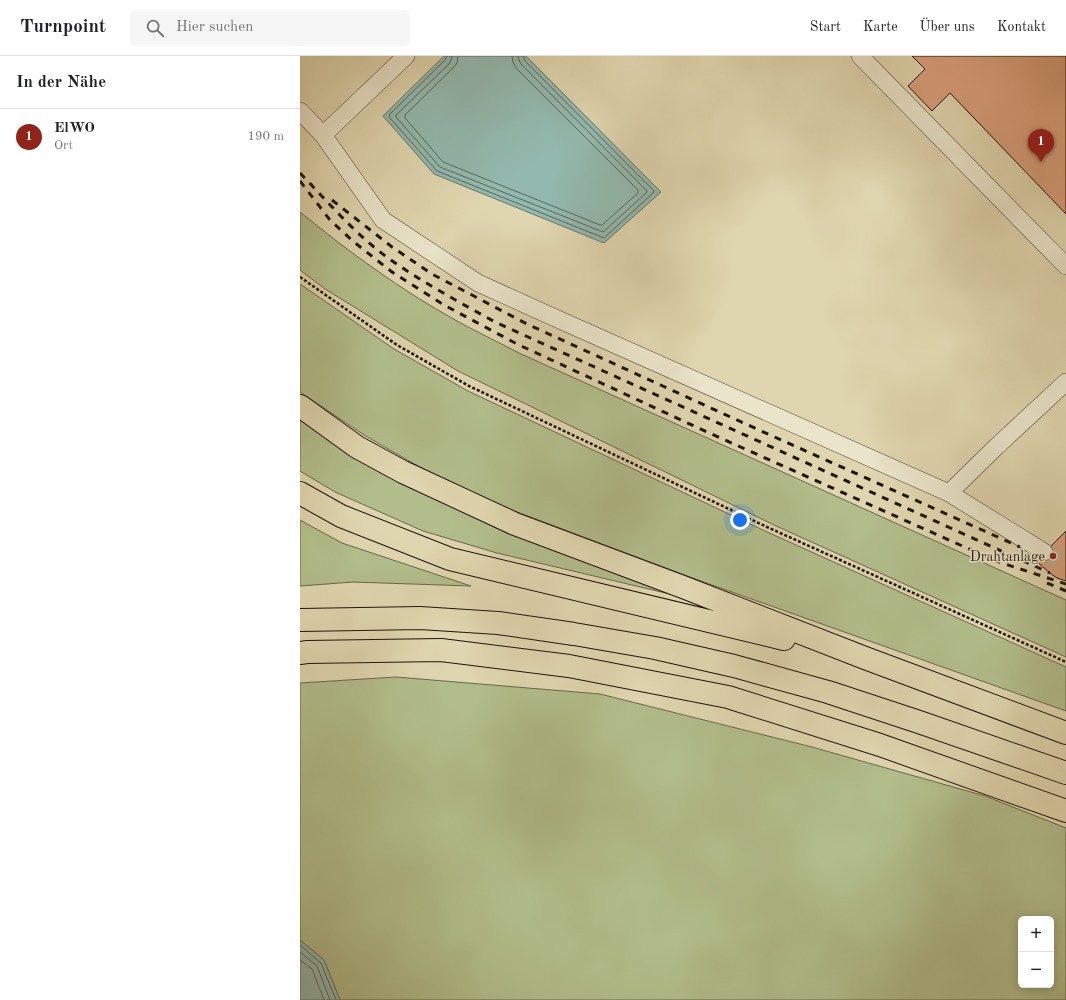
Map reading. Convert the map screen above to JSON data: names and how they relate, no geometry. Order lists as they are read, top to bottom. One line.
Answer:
{"places":["Drahtanlage"],"page":{"header":"Turnpoint","search":"Hier suchen","nav":["Start","Karte","Über uns","Kontakt"],"heading":"In der Nähe","list":[{"mark":"1","name":"ElWO","note":"Ort","value":"190 m"}],"pins":"1","map_buttons":["+","−"]}}
